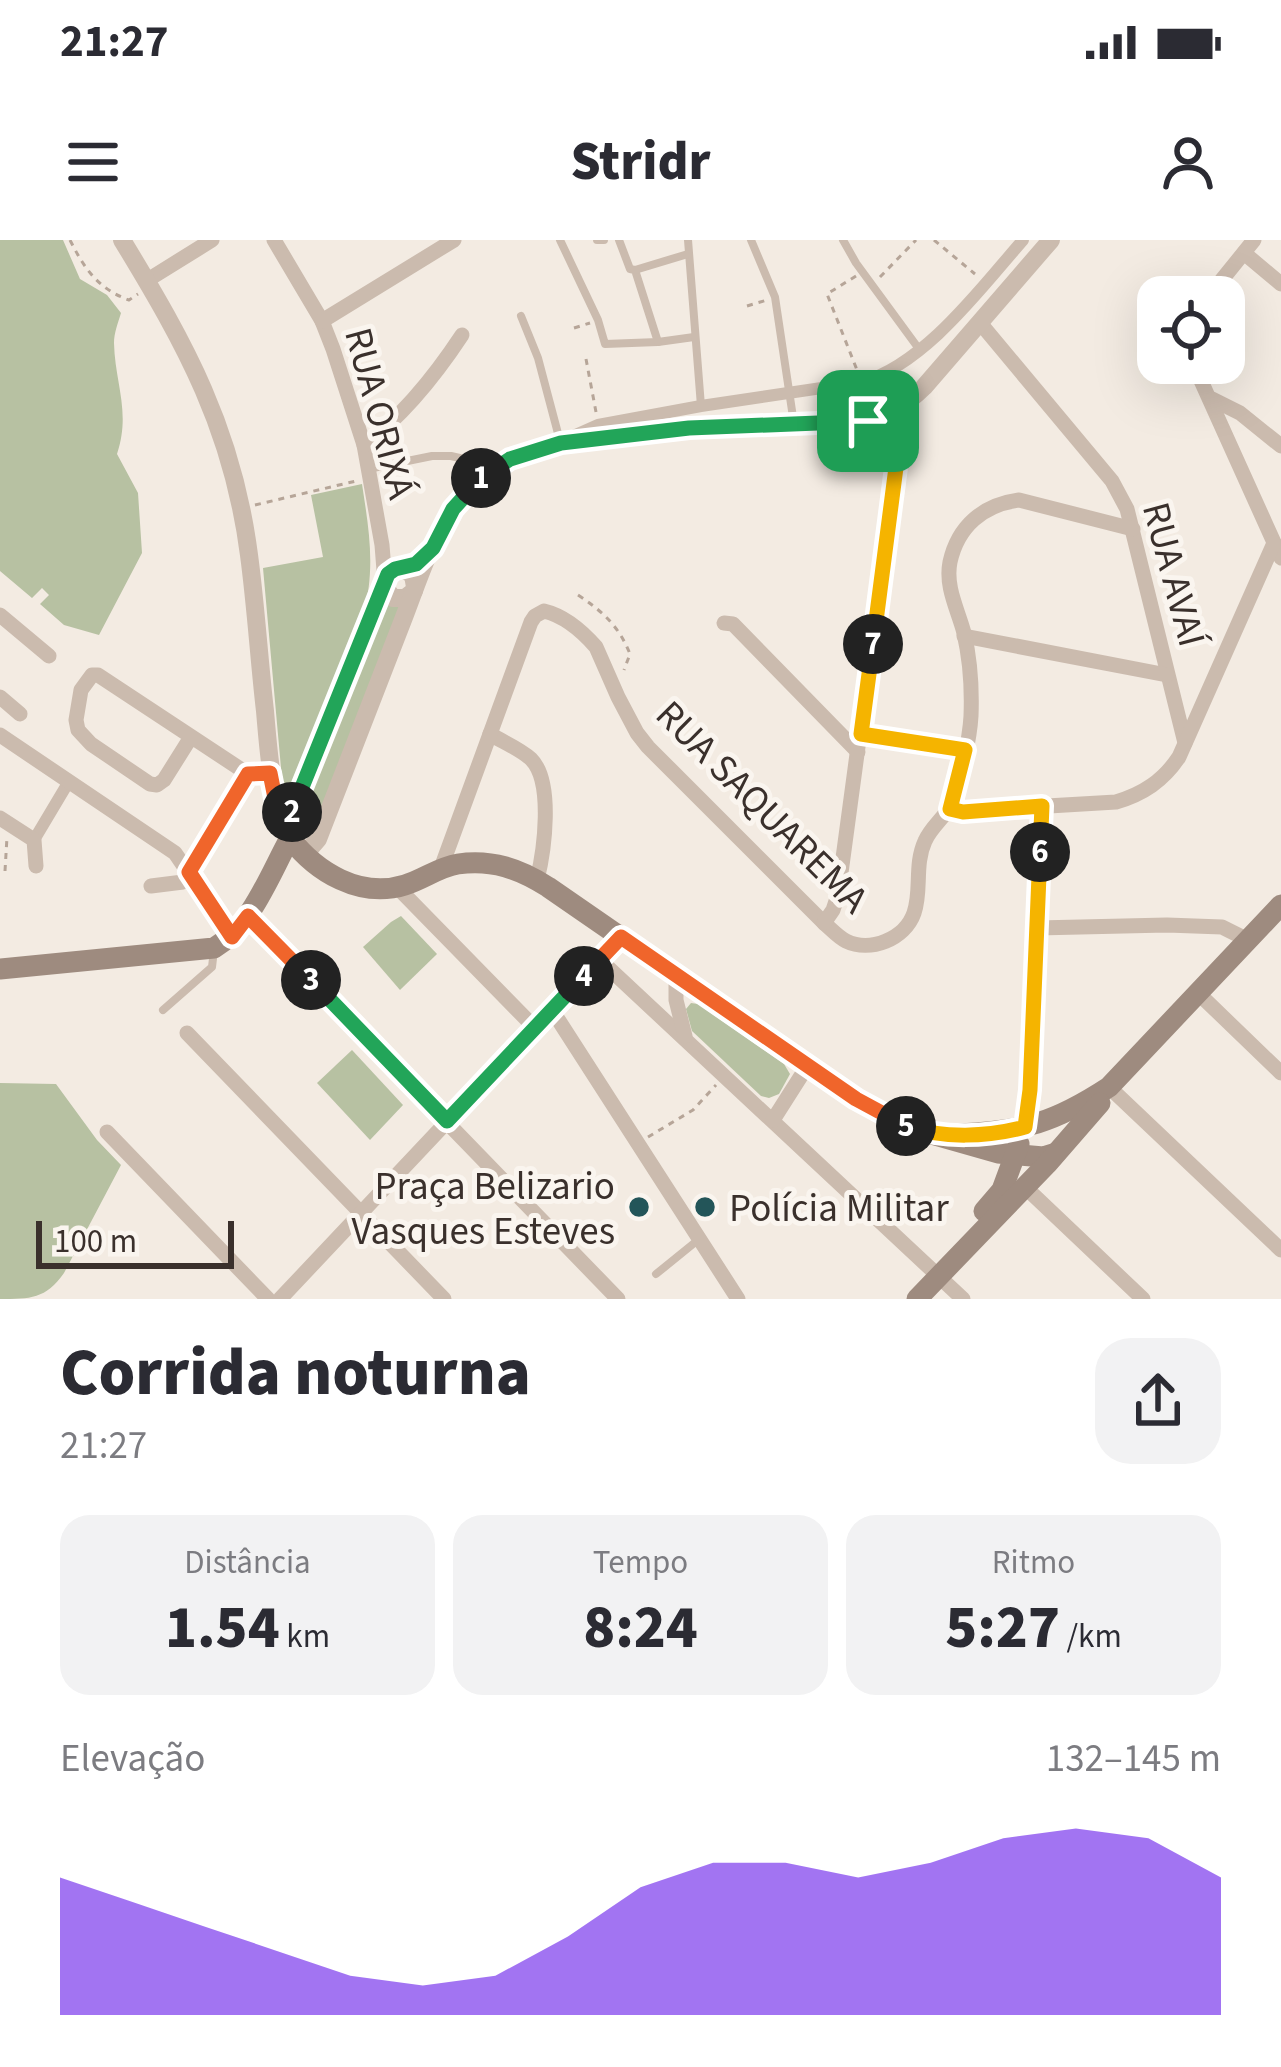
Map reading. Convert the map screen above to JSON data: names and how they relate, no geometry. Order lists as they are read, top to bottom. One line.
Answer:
{"streets":{"street":["RUA ORIXÁ","RUA AVAÍ","RUA SAQUAREMA"]},"crossings":[["RUA AVAÍ","RUA SAQUAREMA"]],"places":["Praça Belizario Vasques Esteves","Polícia Militar"],"scale_bar":"100 m","page":{"status":"21:27","header":"Stridr","pins":["1","7","2","6","4","3","5"],"scale":"100 m","heading":["Corrida noturna","21:27"],"stats":[["Distância","1.54 km"],["Tempo","8:24"],["Ritmo","5:27 /km"]],"chart":["Elevação","132–145 m"]}}
